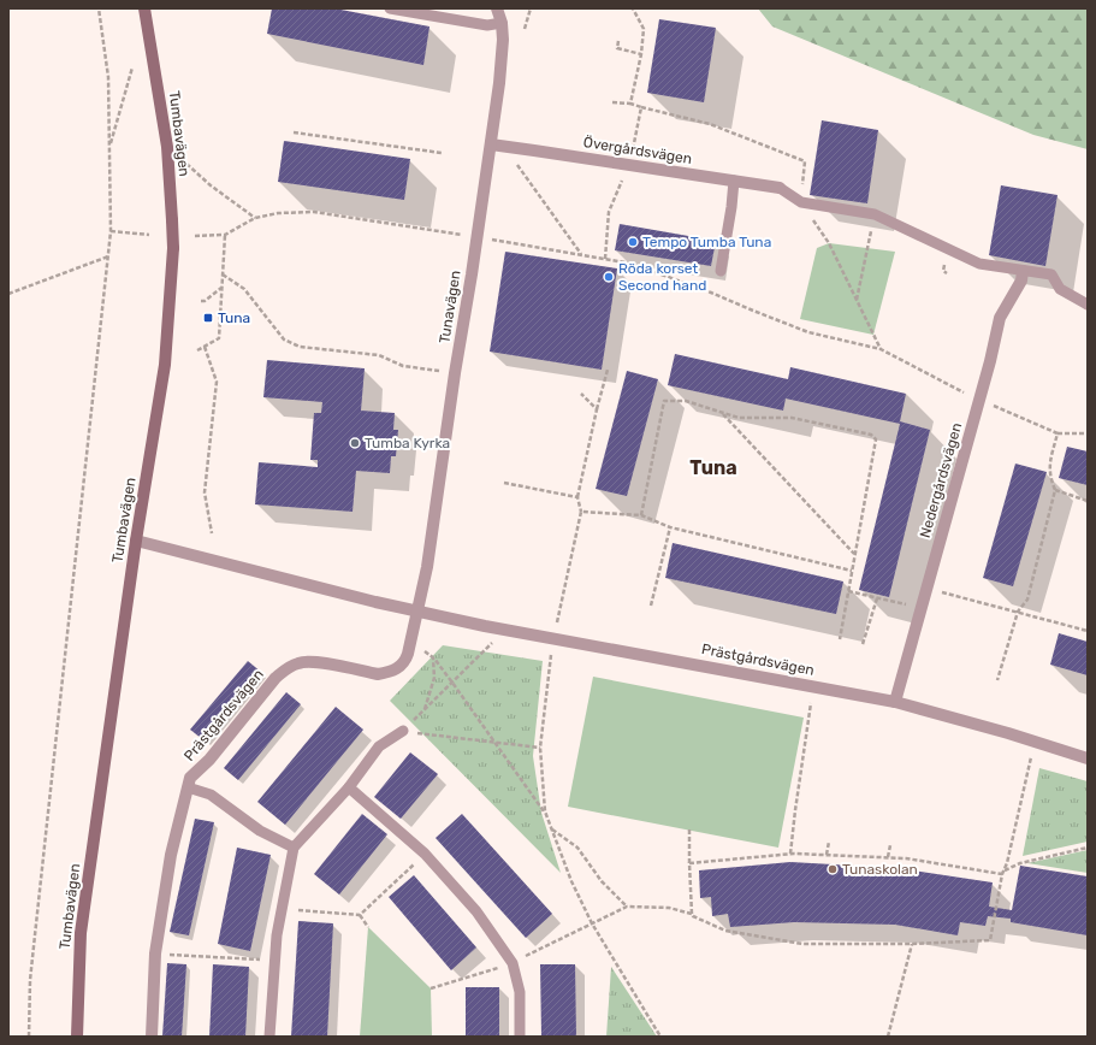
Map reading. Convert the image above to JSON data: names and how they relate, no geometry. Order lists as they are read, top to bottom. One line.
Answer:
{"streets":{"main road":["Tumbavägen"],"street":["Övergårdsvägen","Tunavägen","Nedergårdsvägen","Prästgårdsvägen"]},"crossings":[["Tumbavägen","Prästgårdsvägen"],["Övergårdsvägen","Tunavägen"],["Tunavägen","Prästgårdsvägen"],["Nedergårdsvägen","Prästgårdsvägen"]],"districts":["Tuna"],"places":{"other":["Tempo Tumba Tuna","Röda korset Second hand","Tumba Kyrka","Tunaskolan"],"transit":["Tuna"]}}
